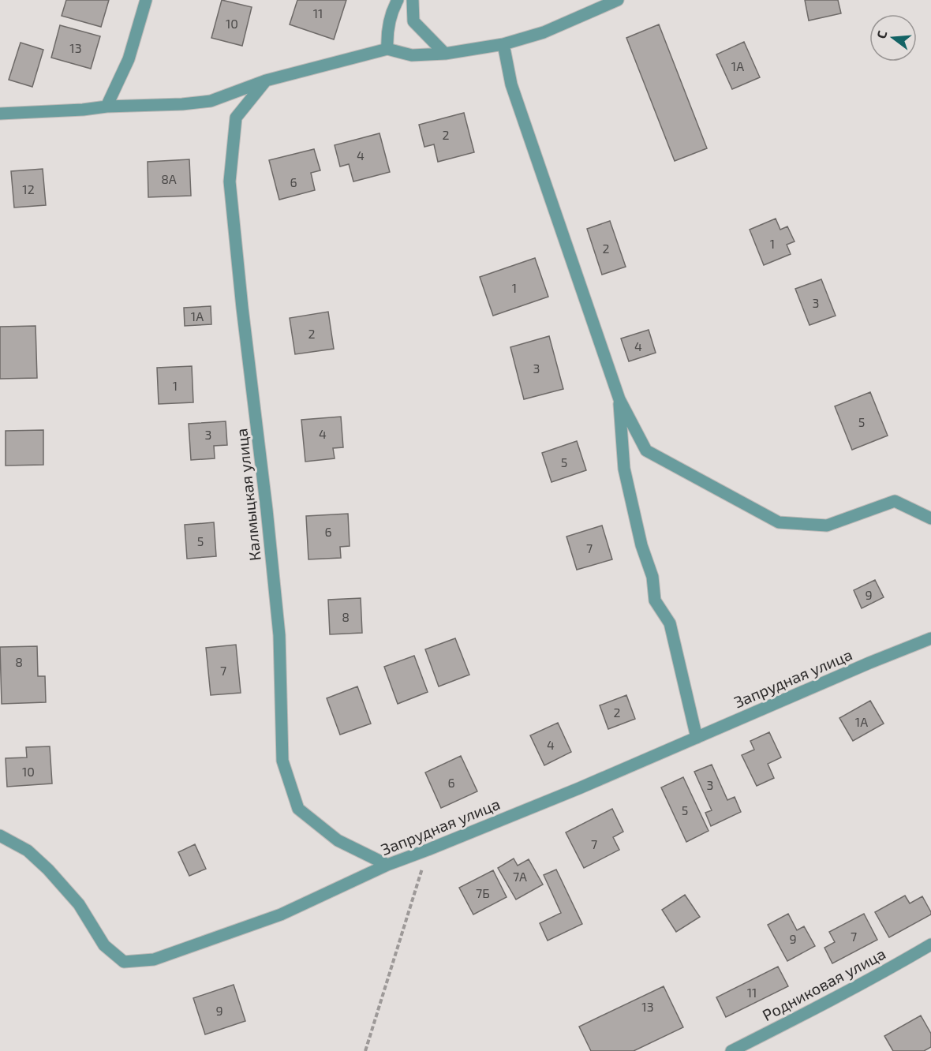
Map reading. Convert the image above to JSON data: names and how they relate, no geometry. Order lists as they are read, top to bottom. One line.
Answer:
{"streets":{"street":["Калмыцкая улица","Запрудная улица","Родниковая улица"]},"crossings":[["Калмыцкая улица","Запрудная улица"]],"house_numbers":["11","10","13","1А","2","4","8А","6","12","1","2","1","3","1А","2","4","3","1","5","4","3","5","6","5","7","9","8","8","7","2","1А","4","10","6","3","5","7","7А","7Б","7","9","11","13","9"],"north":"left"}
